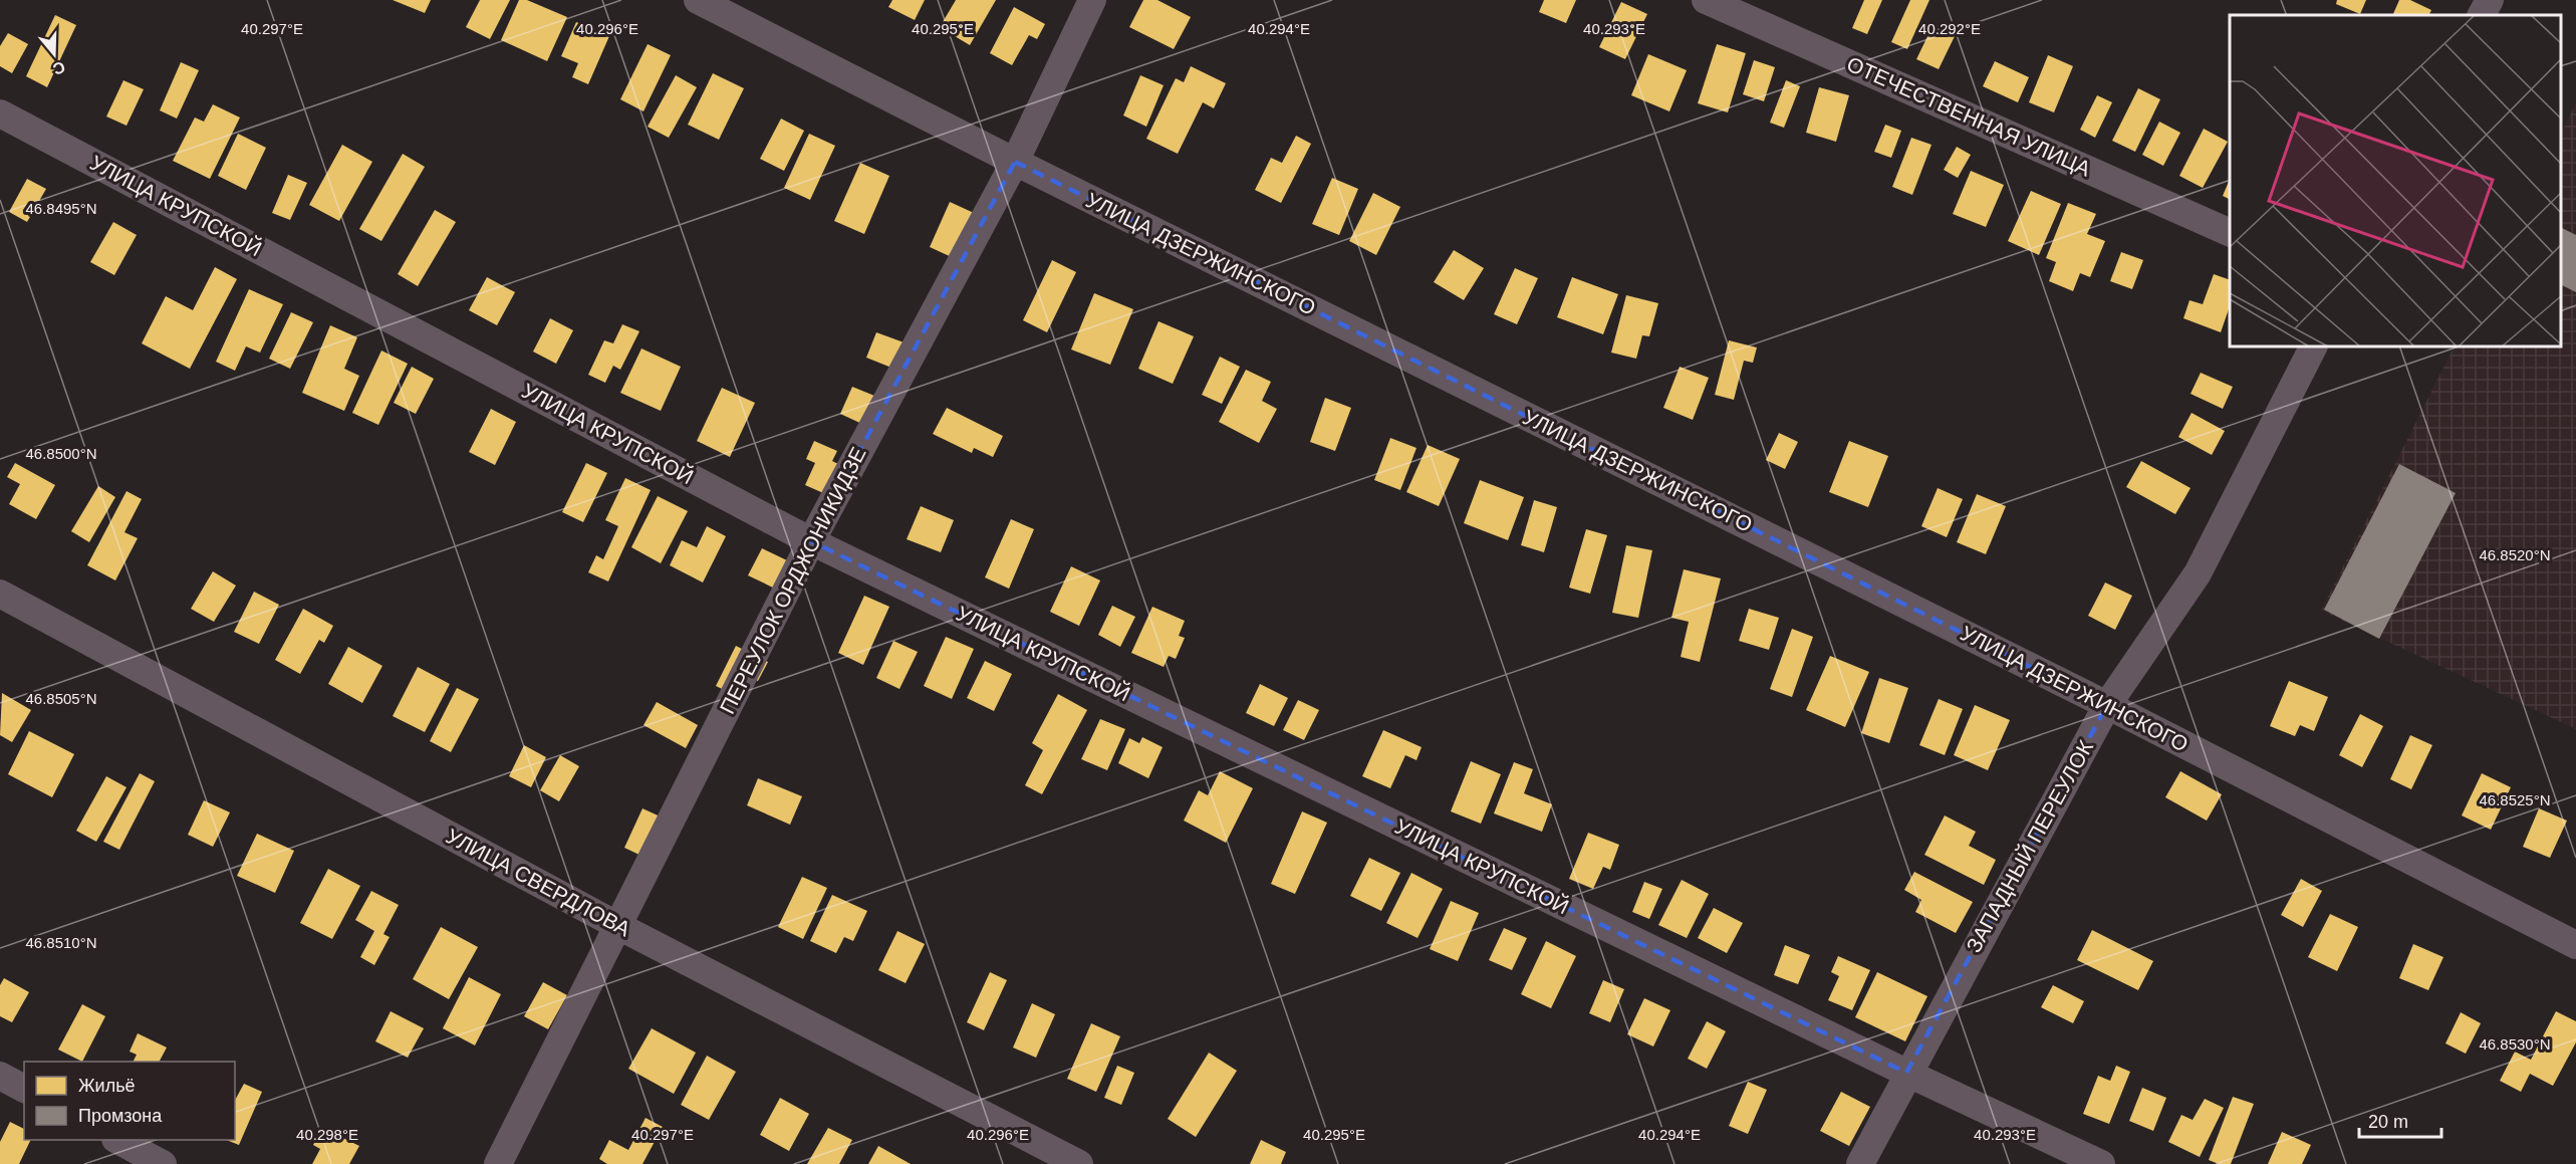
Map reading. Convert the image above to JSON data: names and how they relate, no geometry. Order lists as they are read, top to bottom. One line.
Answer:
{"streets":{"street":["ОТЕЧЕСТВЕННАЯ УЛИЦА","УЛИЦА КРУПСКОЙ","УЛИЦА ДЗЕРЖИНСКОГО","ПЕРЕУЛОК ОРДЖОНИКИДЗЕ","ЗАПАДНЫЙ ПЕРЕУЛОК","УЛИЦА СВЕРДЛОВА"]},"crossings":[["УЛИЦА КРУПСКОЙ","ПЕРЕУЛОК ОРДЖОНИКИДЗЕ"],["УЛИЦА КРУПСКОЙ","ЗАПАДНЫЙ ПЕРЕУЛОК"],["УЛИЦА ДЗЕРЖИНСКОГО","ПЕРЕУЛОК ОРДЖОНИКИДЗЕ"],["УЛИЦА ДЗЕРЖИНСКОГО","ЗАПАДНЫЙ ПЕРЕУЛОК"],["ПЕРЕУЛОК ОРДЖОНИКИДЗЕ","УЛИЦА СВЕРДЛОВА"]],"legend":["Жильё","Промзона"],"scale_bar":"20 m","north":"bottom","coordinates":["40.297°E","40.296°E","40.295°E","40.294°E","40.293°E","40.292°E","46.8495°N","46.8500°N","46.8520°N","46.8505°N","46.8525°N","46.8510°N","46.8530°N","40.298°E"]}
